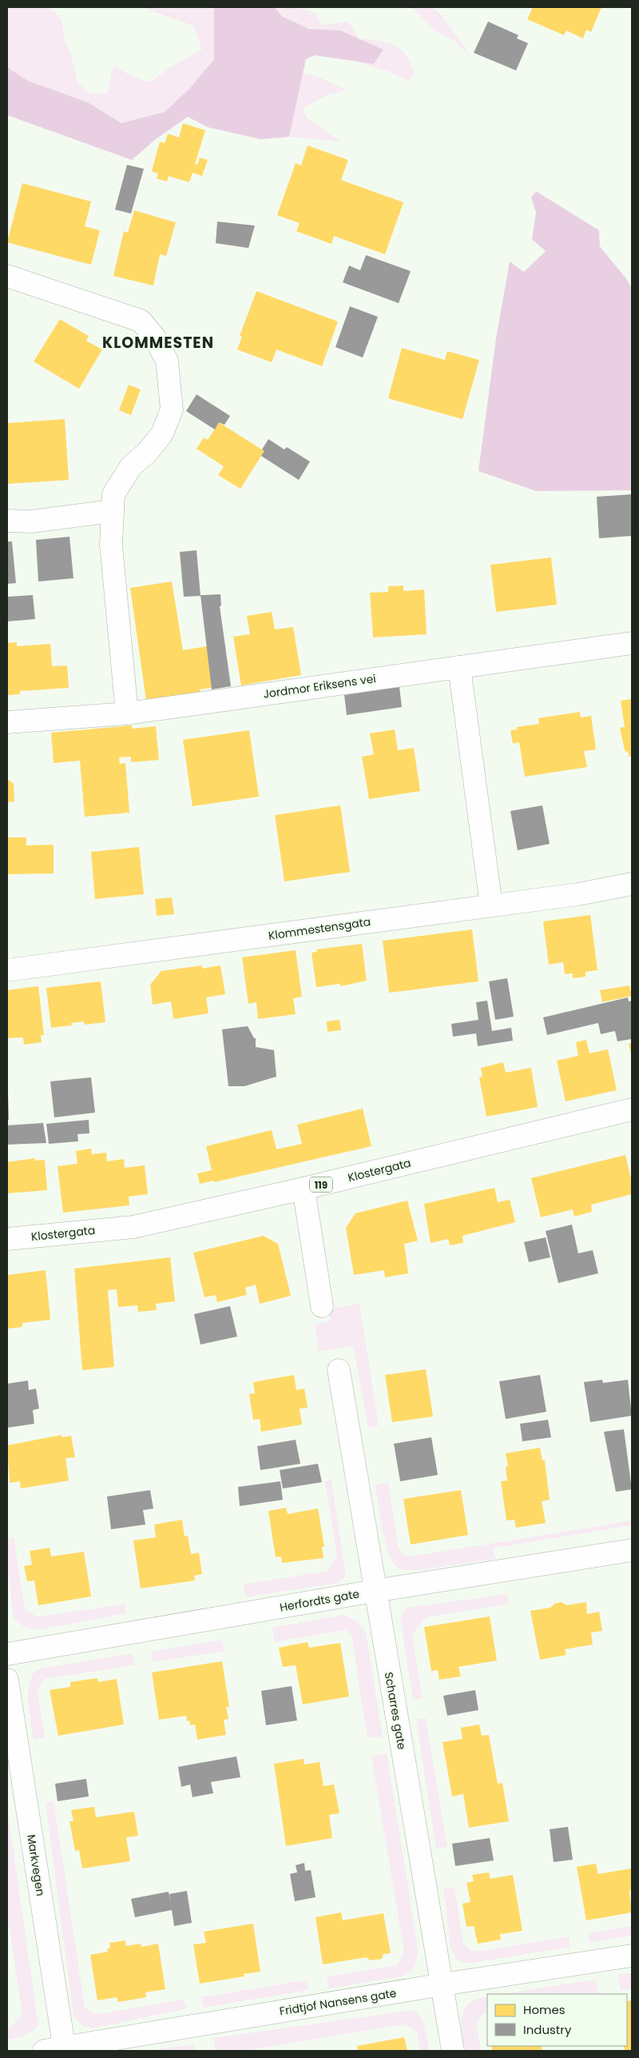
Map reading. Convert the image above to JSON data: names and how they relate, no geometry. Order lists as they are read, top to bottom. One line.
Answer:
{"streets":{"street":["Jordmor Eriksens vei","Klommestensgata","Klostergata","119","Herfordts gate","Scharres gate","Markvegen","Fridtjof Nansens gate"]},"crossings":[["Herfordts gate","Scharres gate"],["Scharres gate","Fridtjof Nansens gate"],["Markvegen","Fridtjof Nansens gate"]],"districts":["KLOMMESTEN"],"legend":["Homes","Industry"]}
